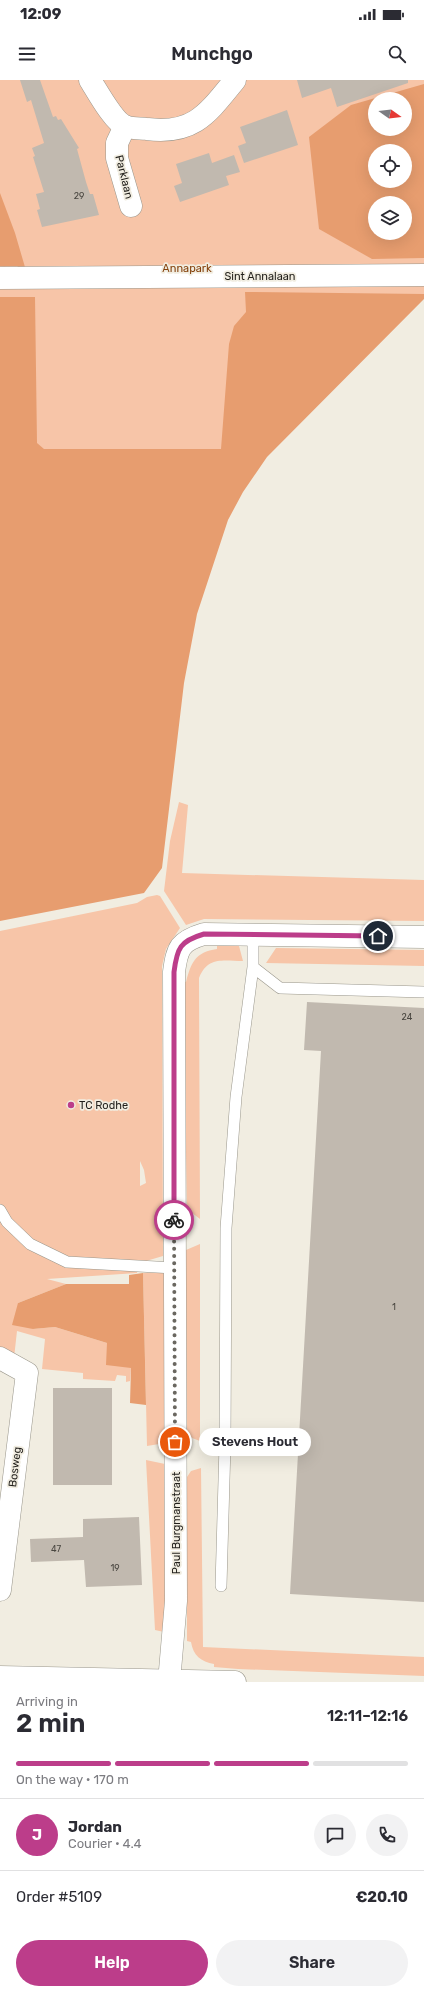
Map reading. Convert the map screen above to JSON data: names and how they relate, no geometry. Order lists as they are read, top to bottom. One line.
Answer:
{"streets":{"street":["Parklaan","Sint Annalaan","Bosweg","Paul Burgmanstraat"]},"parks":["Annapark"],"places":["TC Rodhe","Stevens Hout"],"house_numbers":["29","24","1","47","19"],"north":"right","page":{"status":"12:09","header":"Munchgo","bubble":"Stevens Hout","heading":["2 min","Arriving in","12:11–12:16"],"panel":["Jordan","Courier · 4.4","Order #5109","€20.10"],"bar":"On the way · 170 m","round":"J","buttons":["Help","Share"]}}
